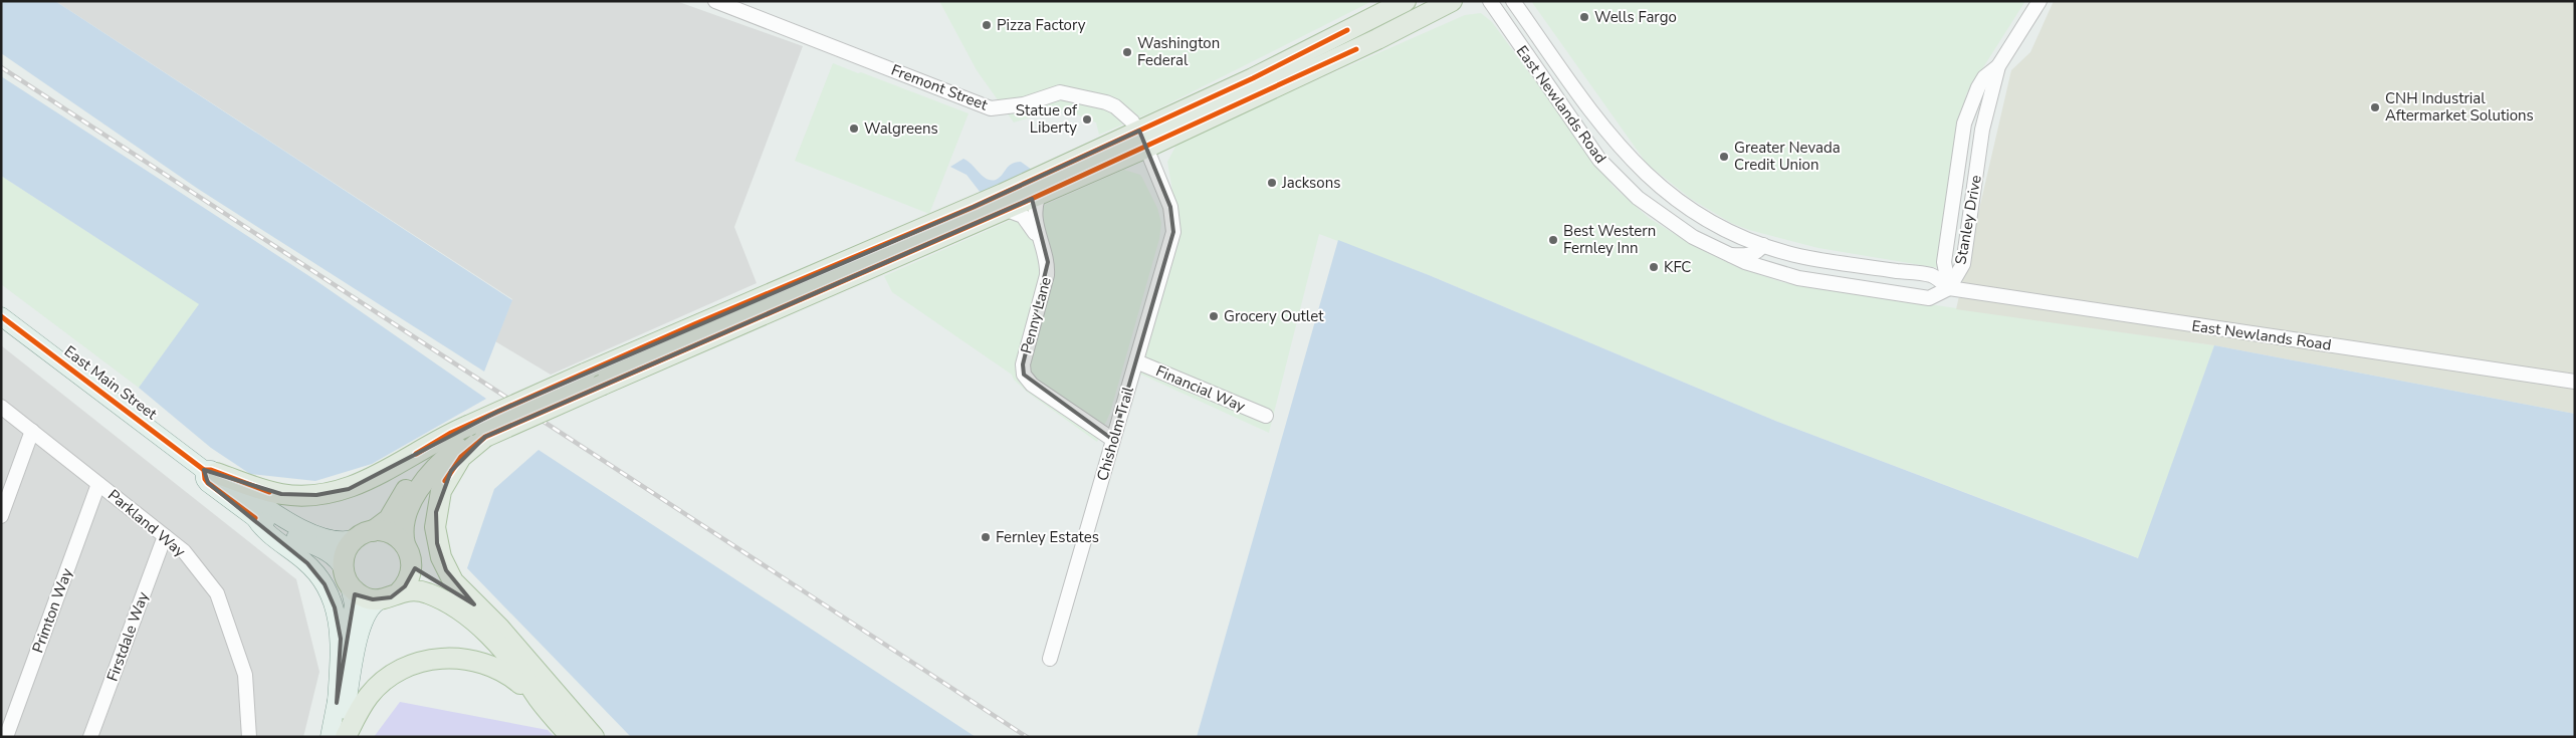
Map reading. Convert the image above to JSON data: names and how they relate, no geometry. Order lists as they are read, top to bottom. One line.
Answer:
{"streets":{"main road":["East Main Street"],"street":["Fremont Street","East Newlands Road","Stanley Drive","Penny Lane","Financial Way","Chisholm Trail","Parkland Way","Primton Way","Firstdale Way"]},"crossings":[["Fremont Street","Chisholm Trail"],["East Newlands Road","Stanley Drive"],["Penny Lane","Chisholm Trail"],["Financial Way","Chisholm Trail"],["Parkland Way","Primton Way"],["Parkland Way","Firstdale Way"]],"places":["Wells Fargo","Pizza Factory","Washington Federal","CNH Industrial Aftermarket Solutions","Statue of Liberty","Walgreens","Greater Nevada Credit Union","Jacksons","Best Western Fernley Inn","KFC","Grocery Outlet","Fernley Estates"]}
